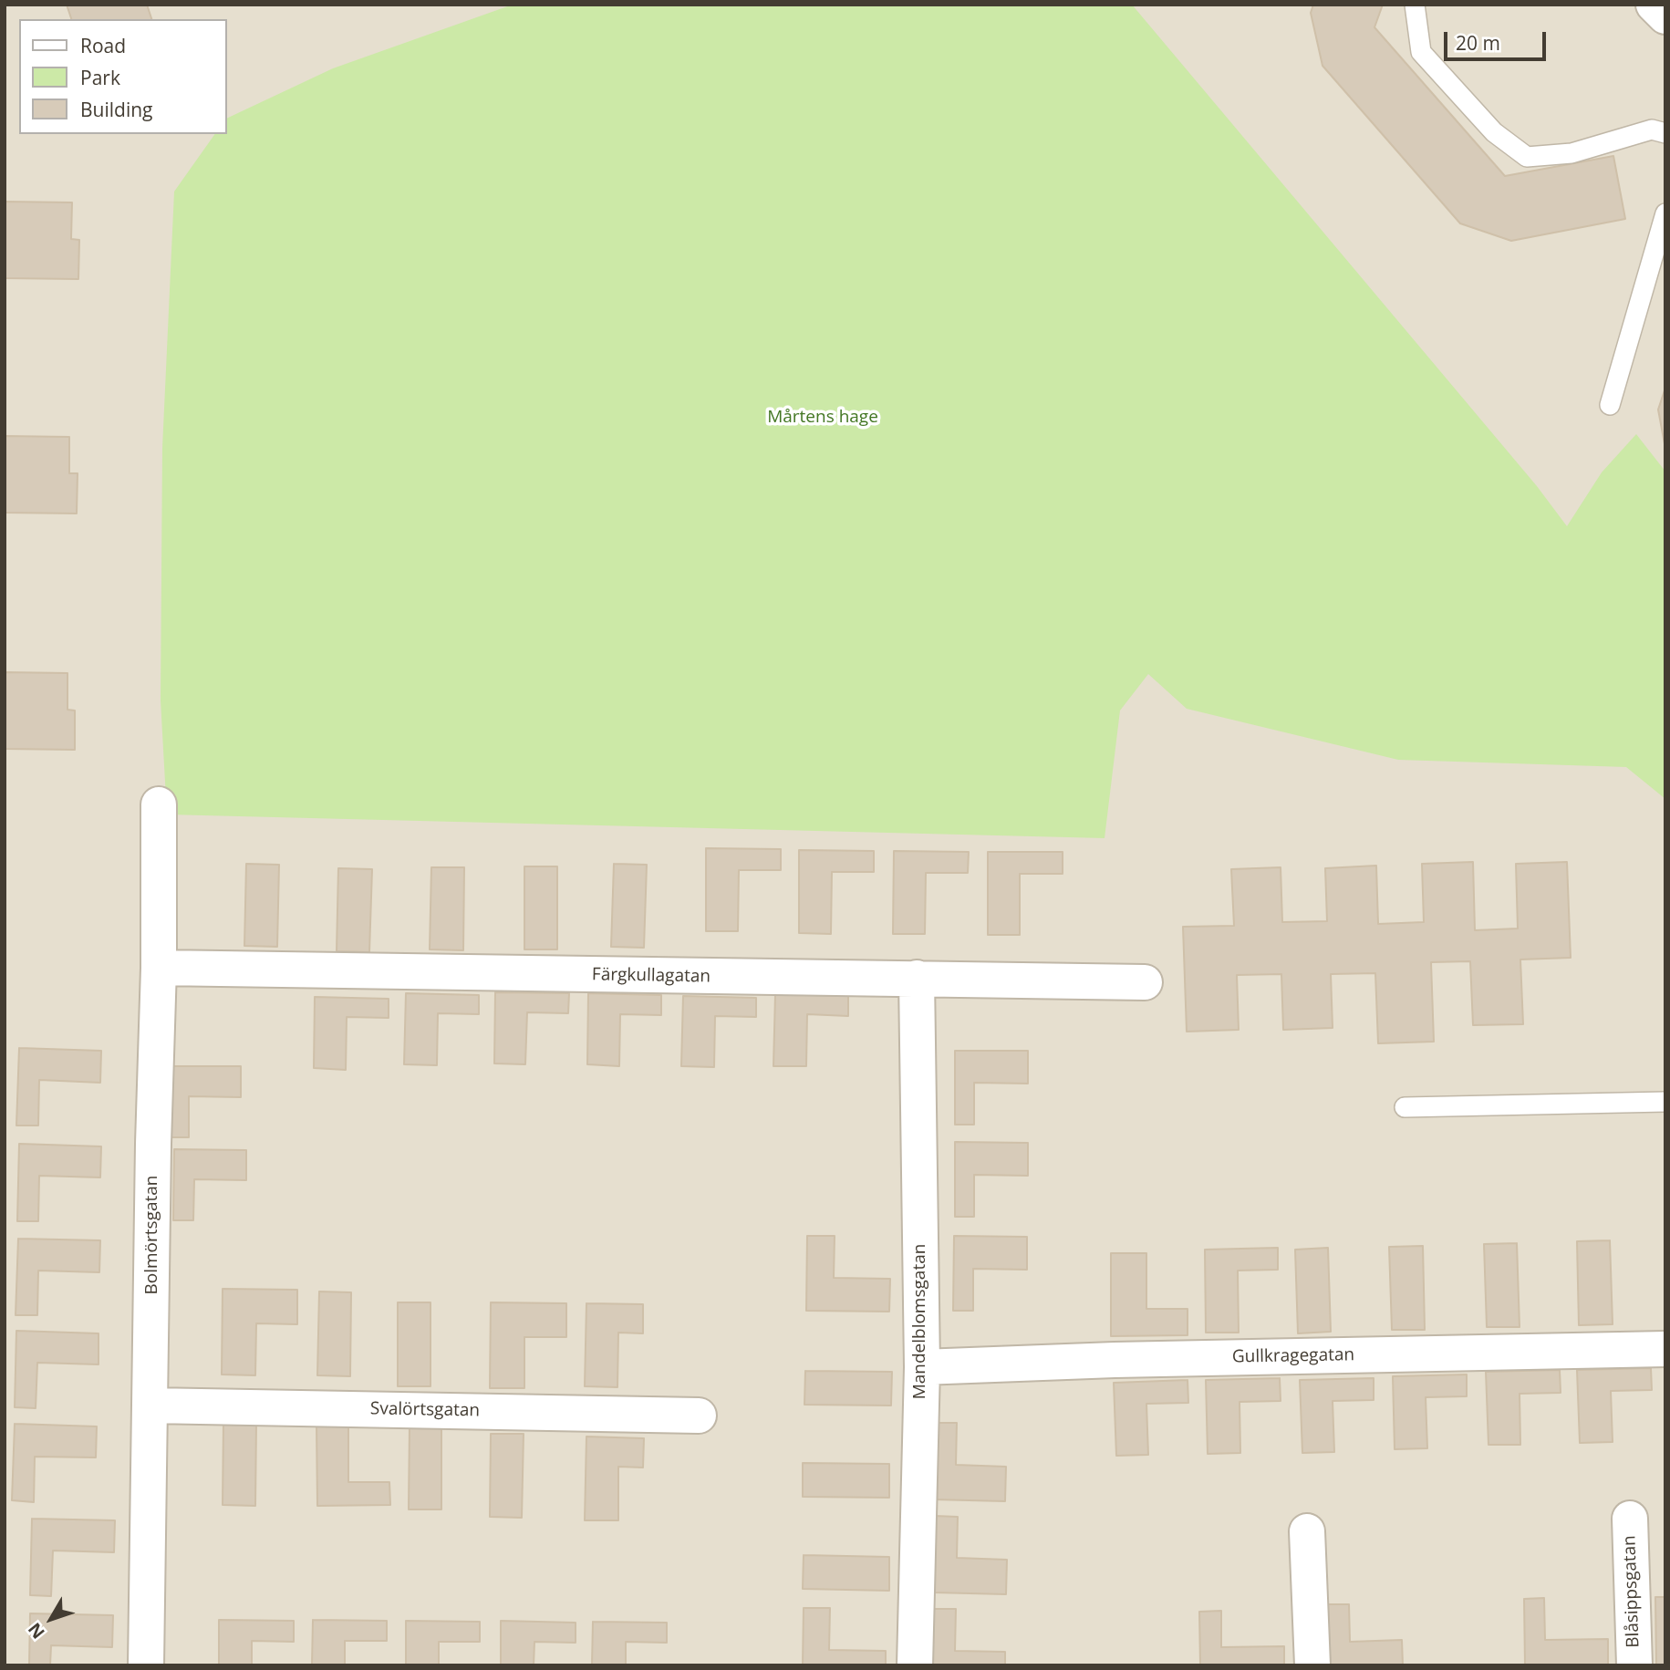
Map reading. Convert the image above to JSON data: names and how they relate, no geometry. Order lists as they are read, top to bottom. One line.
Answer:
{"streets":{"street":["Färgkullagatan","Bolmörtsgatan","Mandelblomsgatan","Gullkragegatan","Svalörtsgatan","Blåsippsgatan"]},"crossings":[["Färgkullagatan","Bolmörtsgatan"],["Färgkullagatan","Mandelblomsgatan"],["Bolmörtsgatan","Svalörtsgatan"],["Mandelblomsgatan","Gullkragegatan"]],"parks":["Mårtens hage"],"legend":["Road","Park","Building"],"scale_bar":"20 m","north":"bottom left"}
